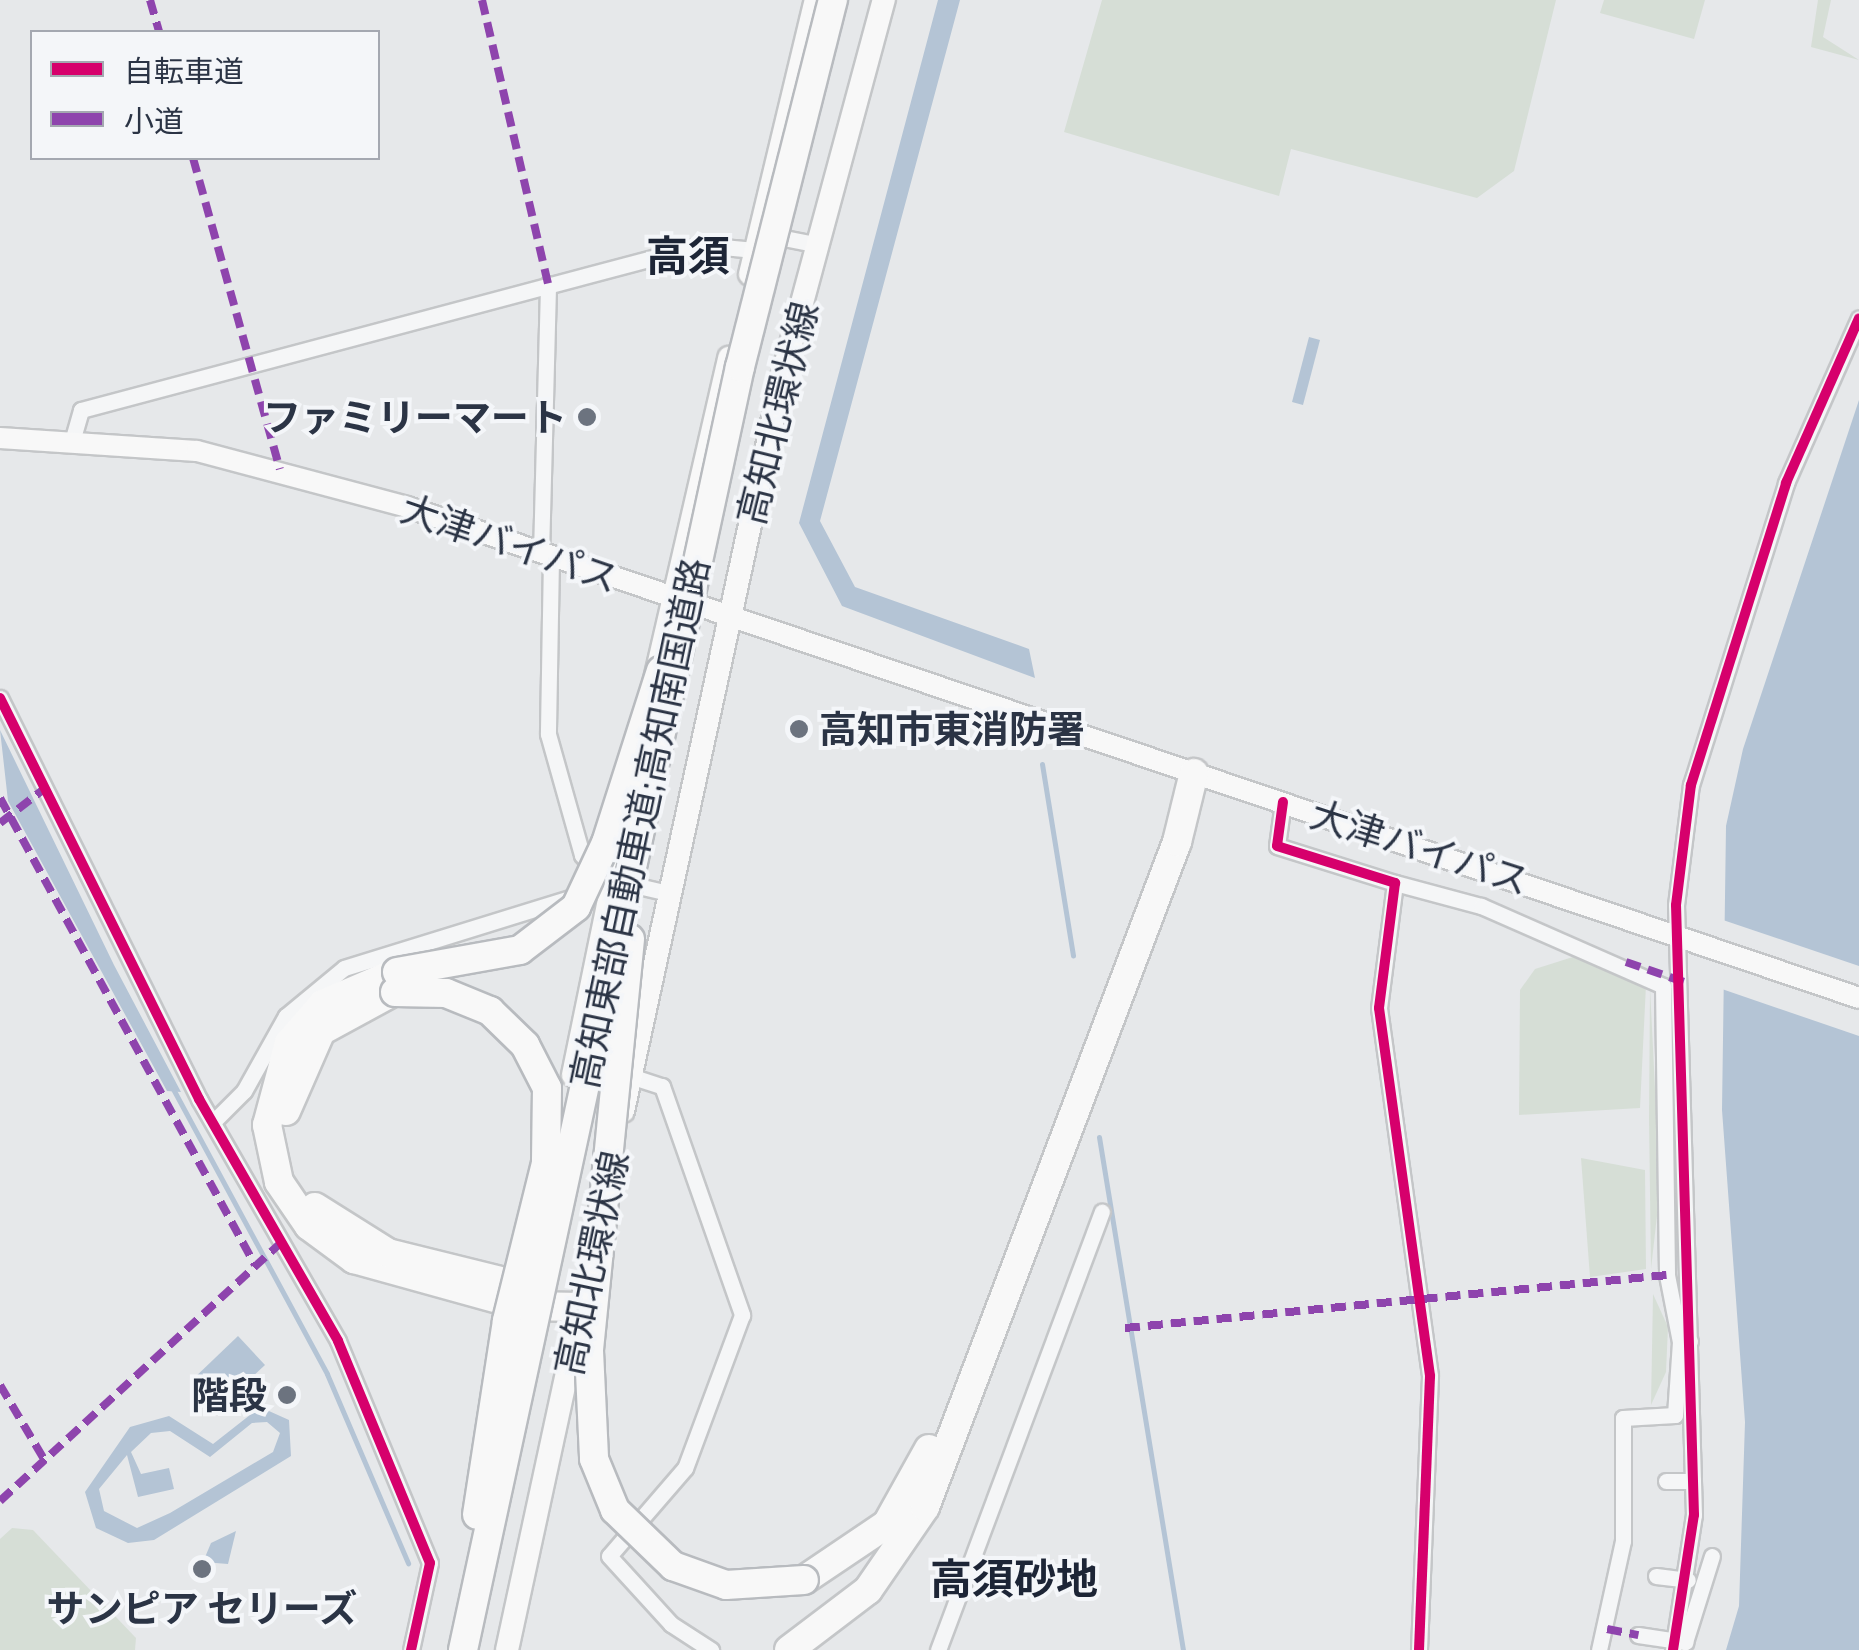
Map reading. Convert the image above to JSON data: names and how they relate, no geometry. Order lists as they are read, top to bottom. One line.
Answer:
{"streets":{"highway":["高知東部自動車道;高知南国道路"],"main road":["高知北環状線","大津バイパス"]},"crossings":[["高知北環状線","大津バイパス"],["高知北環状線","高知東部自動車道;高知南国道路"]],"districts":["高須","高須砂地"],"places":["ファミリーマート","高知市東消防署","階段","サンピア セリーズ"],"legend":["自転車道","小道"]}
